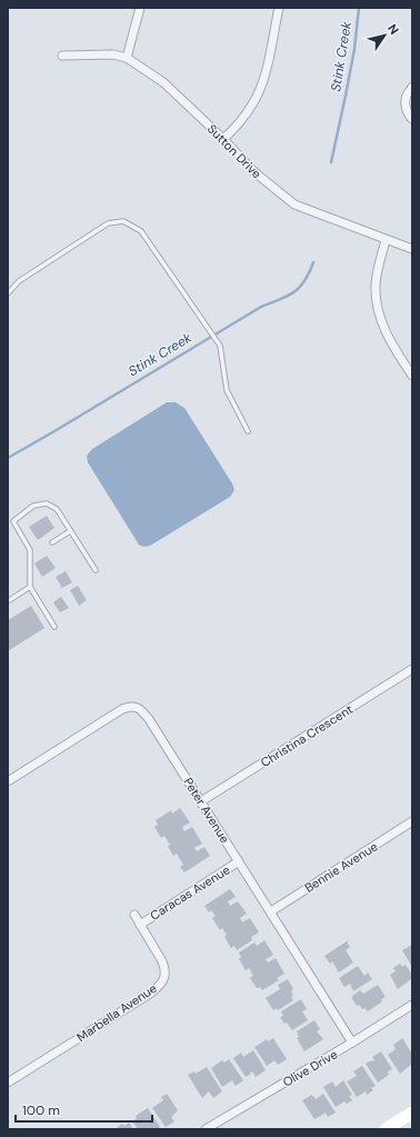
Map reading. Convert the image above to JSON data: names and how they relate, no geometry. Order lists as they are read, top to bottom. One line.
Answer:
{"streets":{"street":["Sutton Drive","Christina Crescent","Peter Avenue","Bennie Avenue","Caracas Avenue","Marbella Avenue","Olive Drive"]},"crossings":[["Christina Crescent","Peter Avenue"],["Peter Avenue","Bennie Avenue"],["Peter Avenue","Caracas Avenue"],["Peter Avenue","Olive Drive"],["Caracas Avenue","Marbella Avenue"]],"water":["Stink Creek"],"scale_bar":"100 m","north":"top right"}
